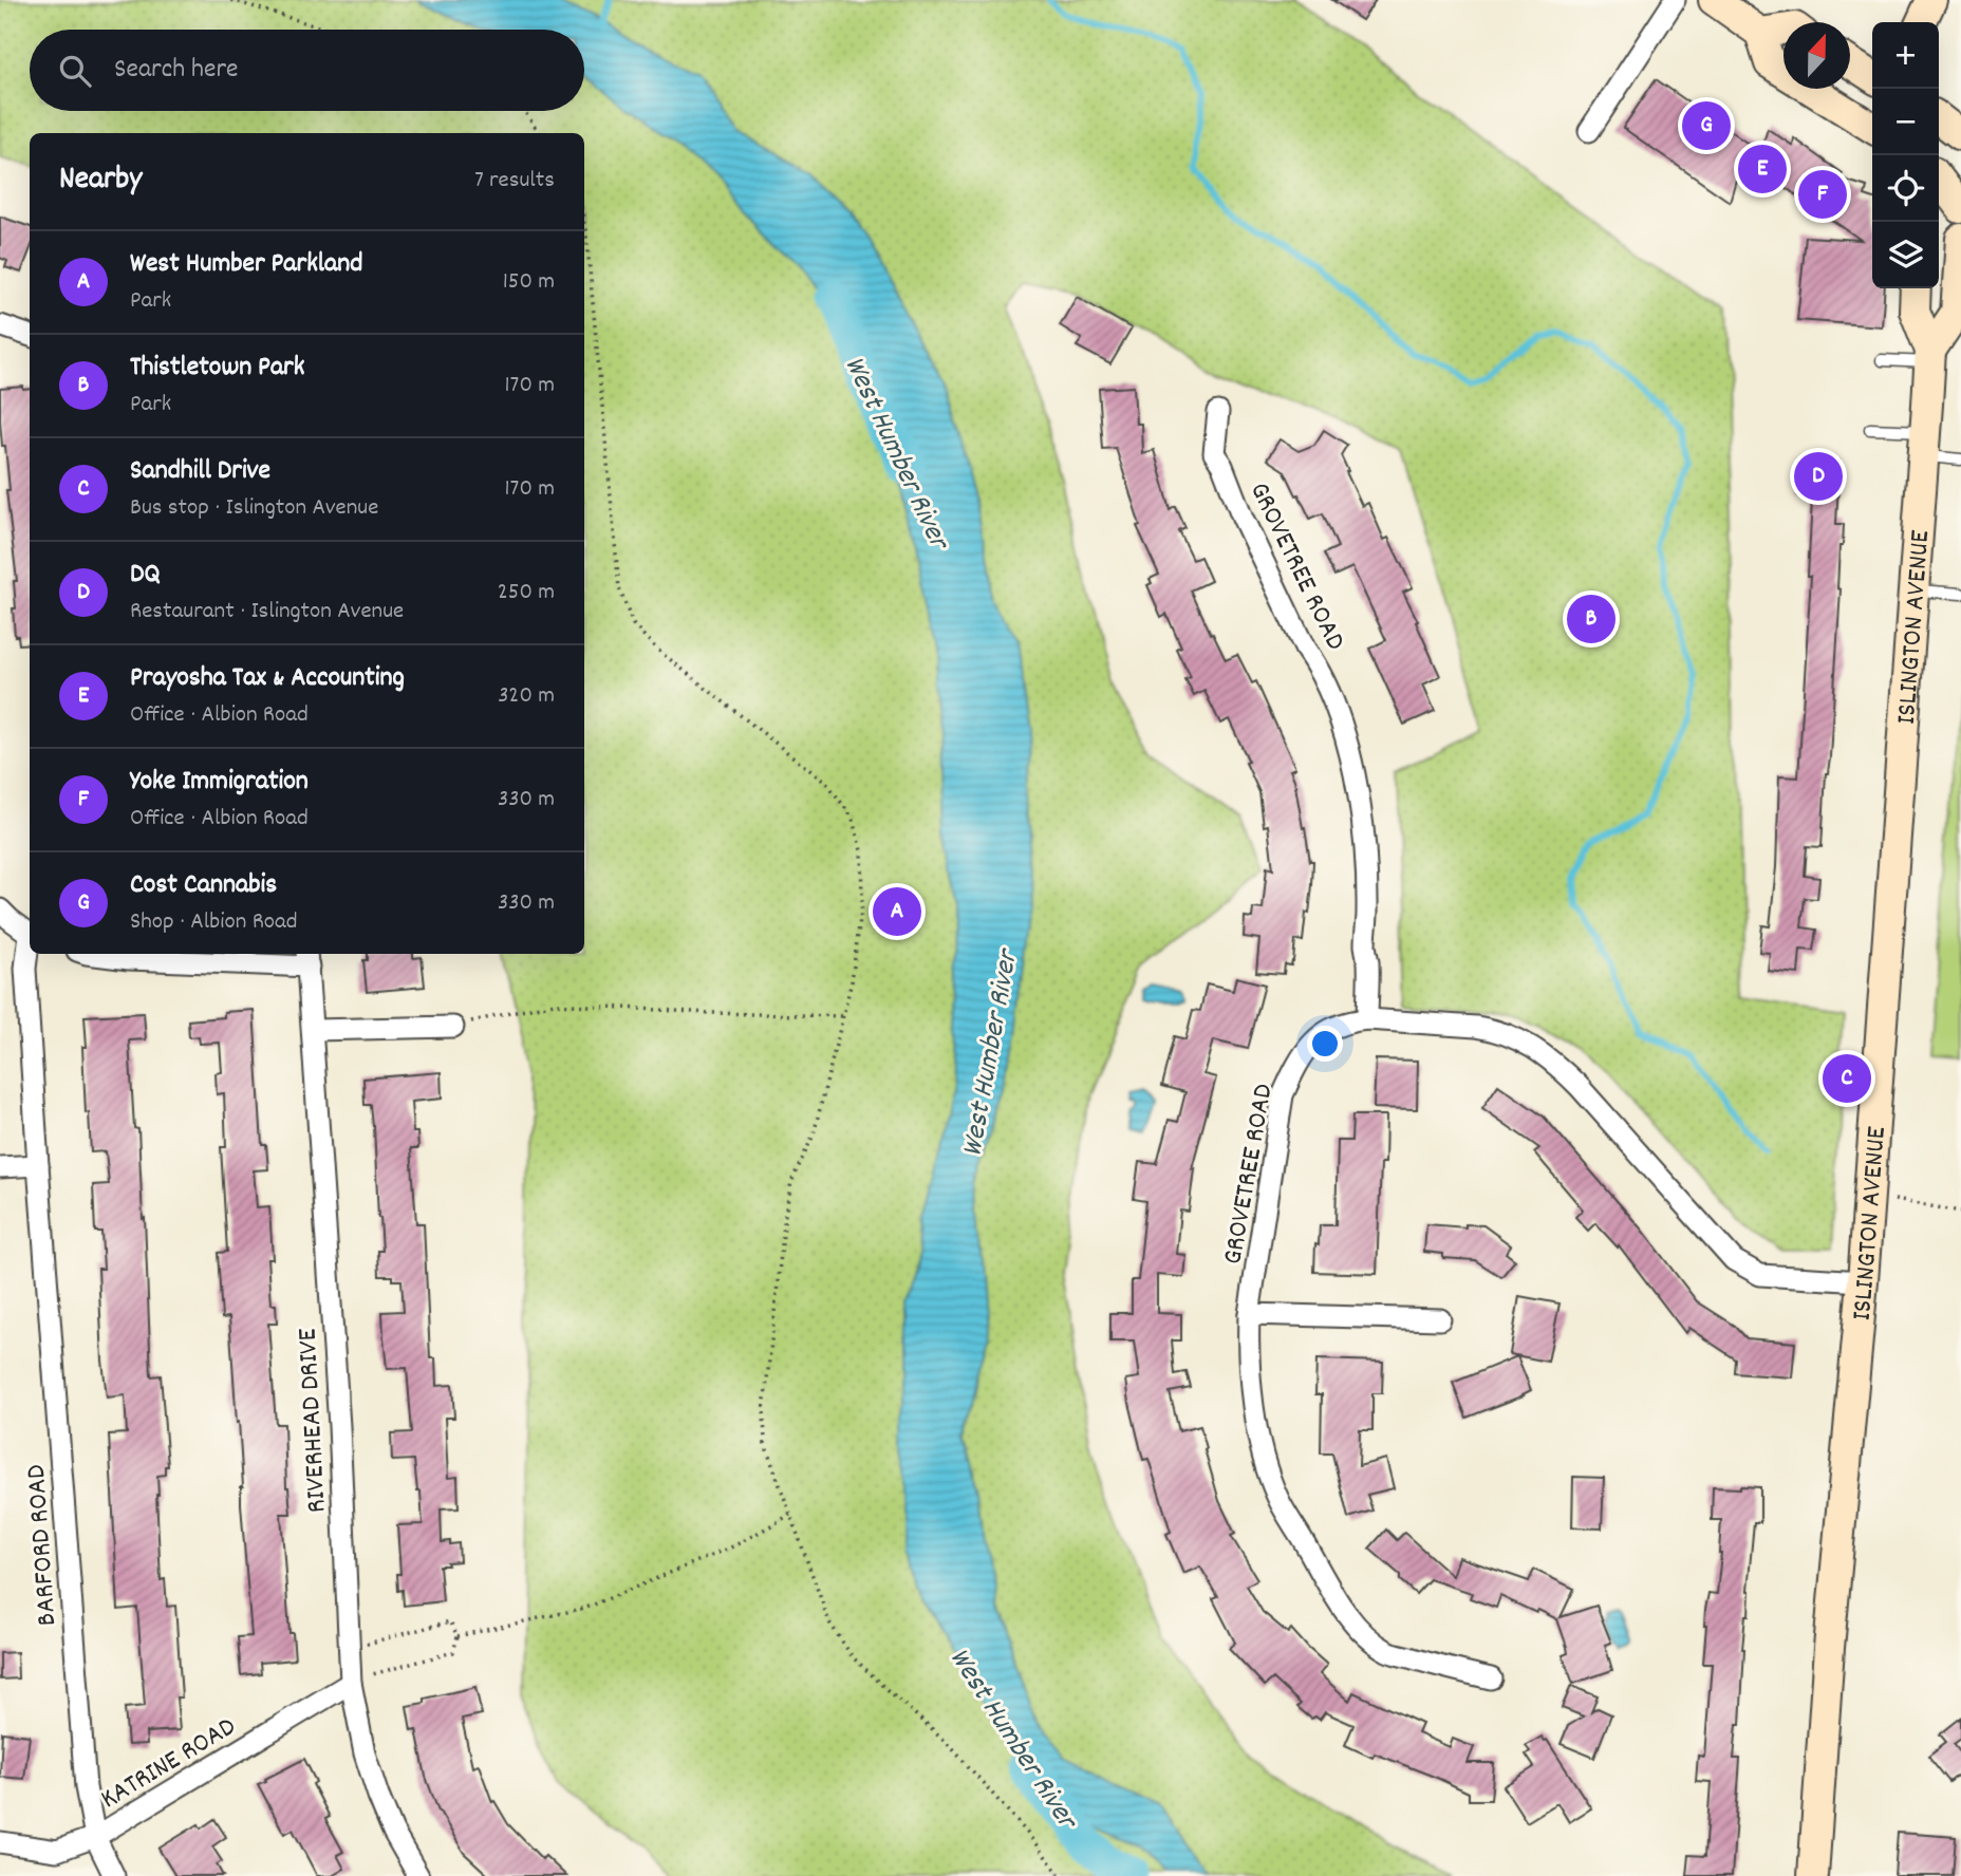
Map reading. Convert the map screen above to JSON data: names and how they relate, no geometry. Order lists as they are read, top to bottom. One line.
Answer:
{"streets":{"main road":["ISLINGTON AVENUE"],"street":["GROVETREE ROAD","RIVERHEAD DRIVE","BARFORD ROAD","KATRINE ROAD"]},"crossings":[["RIVERHEAD DRIVE","KATRINE ROAD"],["BARFORD ROAD","KATRINE ROAD"]],"water":["West Humber River"],"north":"top","page":{"map_buttons":["+","−"],"search":"Search here","pins":["G","E","F","D","B","A","C"],"heading":["Nearby","7 results"],"list":[{"mark":"A","name":"West Humber Parkland","note":"Park","value":"150 m"},{"mark":"B","name":"Thistletown Park","note":"Park","value":"170 m"},{"mark":"C","name":"Sandhill Drive","note":"Bus stop · Islington Avenue","value":"170 m"},{"mark":"D","name":"DQ","note":"Restaurant · Islington Avenue","value":"250 m"},{"mark":"E","name":"Prayosha Tax & Accounting","note":"Office · Albion Road","value":"320 m"},{"mark":"F","name":"Yoke Immigration","note":"Office · Albion Road","value":"330 m"},{"mark":"G","name":"Cost Cannabis","note":"Shop · Albion Road","value":"330 m"}]}}
